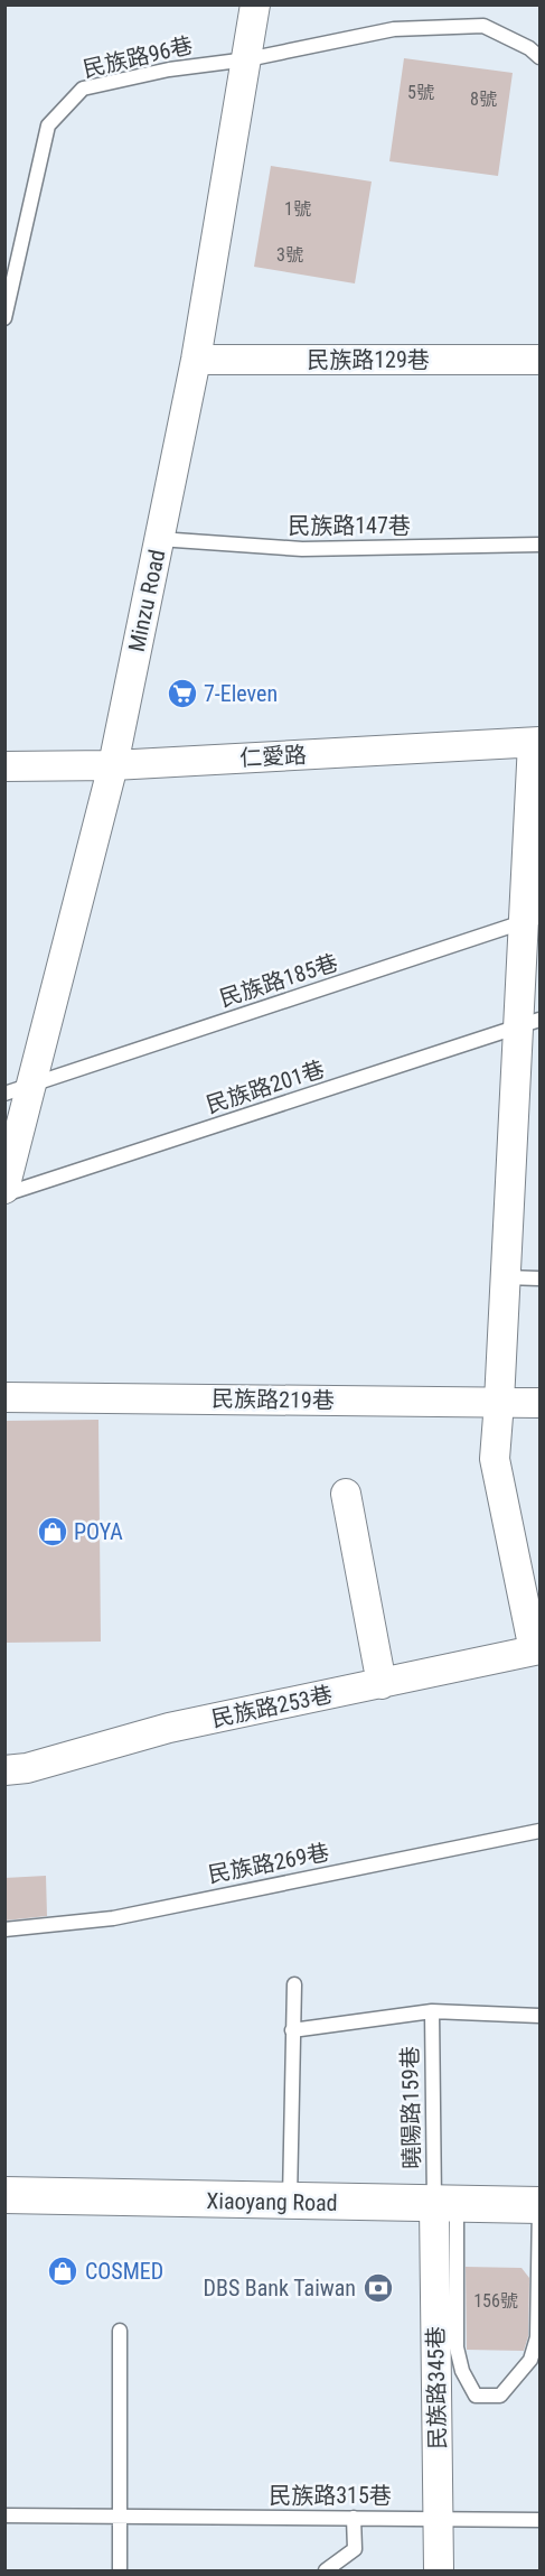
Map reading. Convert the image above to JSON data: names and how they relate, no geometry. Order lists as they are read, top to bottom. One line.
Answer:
{"streets":{"street":["民族路129巷","Minzu Road","仁愛路","民族路219巷","民族路253巷","Xiaoyang Road","民族路345巷"],"lane":["民族路96巷","民族路147巷","民族路185巷","民族路201巷","民族路269巷","曉陽路159巷","民族路315巷"]},"crossings":[["民族路96巷","Minzu Road"],["民族路129巷","Minzu Road"],["民族路147巷","Minzu Road"],["Minzu Road","仁愛路"],["Minzu Road","民族路185巷"],["曉陽路159巷","Xiaoyang Road"],["曉陽路159巷","民族路345巷"],["Xiaoyang Road","民族路345巷"],["民族路345巷","民族路315巷"]],"places":{"supermarket":["7-Eleven"],"shop":["POYA","COSMED"],"bank":["DBS Bank Taiwan"]},"house_numbers":["5號","8號","1號","3號","156號"]}
